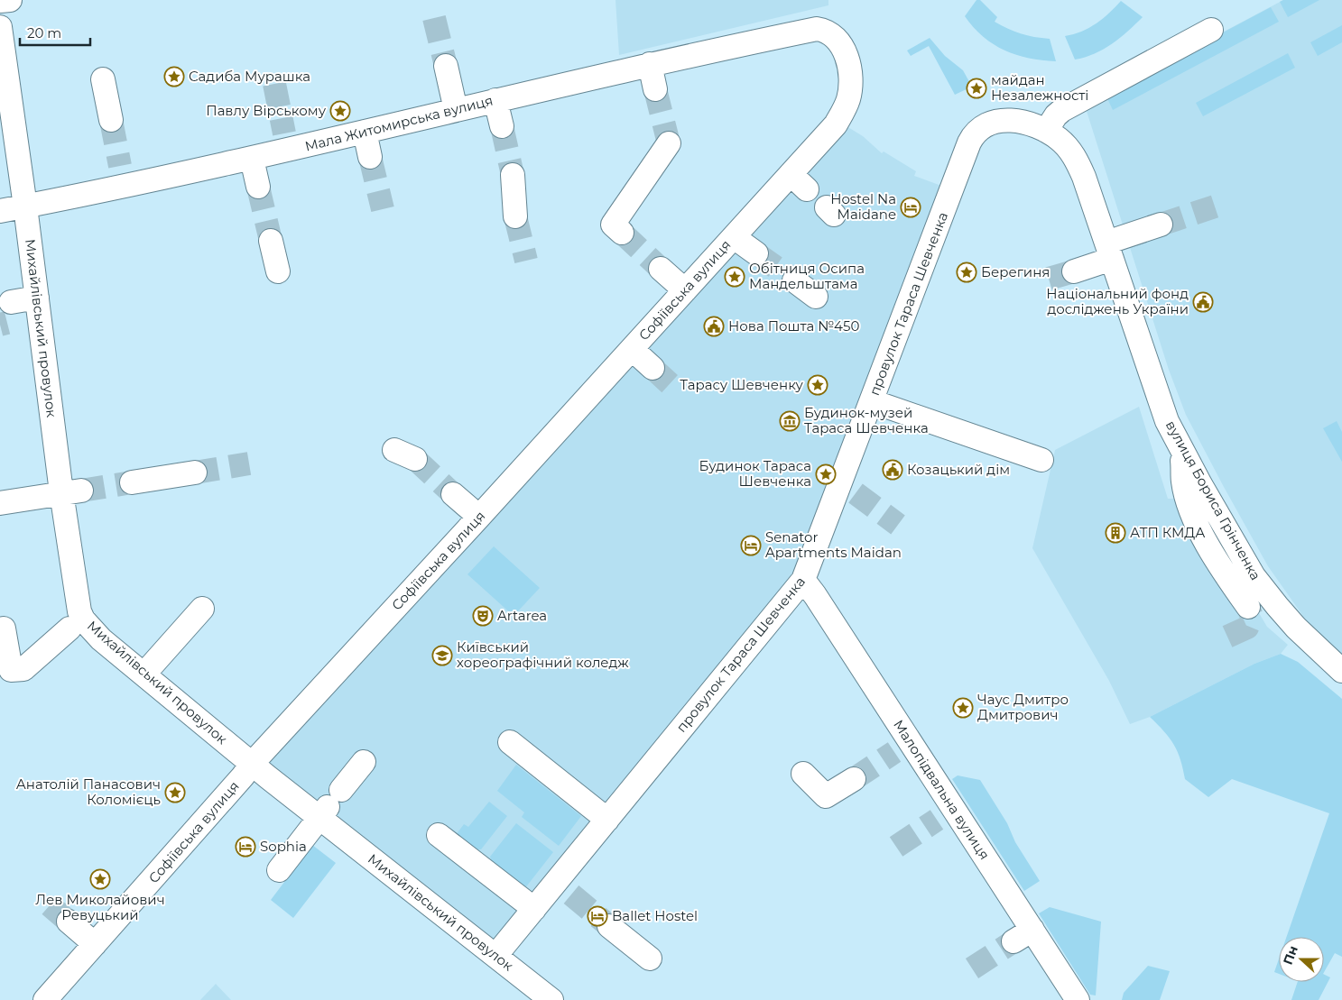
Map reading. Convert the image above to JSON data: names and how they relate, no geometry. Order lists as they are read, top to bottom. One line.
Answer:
{"streets":{"street":["Мала Житомирська вулиця","Софіївська вулиця","провулок Тараса Шевченка","Михайлівський провулок","вулиця Бориса Грінченка","Малопідвальна вулиця"]},"crossings":[["Мала Житомирська вулиця","Софіївська вулиця"],["Мала Житомирська вулиця","Михайлівський провулок"],["Софіївська вулиця","Михайлівський провулок"],["провулок Тараса Шевченка","Михайлівський провулок"],["провулок Тараса Шевченка","вулиця Бориса Грінченка"],["провулок Тараса Шевченка","Малопідвальна вулиця"]],"places":{"place":["Садиба Мурашка","майдан Незалежності","Павлу Вірському","Берегиня","Обітниця Осипа Мандельштама","Тарасу Шевченку","Будинок Тараса Шевченка","Чаус Дмитро Дмитрович","Анатолій Панасович Коломієць","Лев Миколайович Ревуцький"],"hotel":["Hostel Na Maidane","Senator Apartments Maidan","Sophia","Ballet Hostel"],"public building":["Національний фонд досліджень України","Нова Пошта №450","Козацький дім"],"museum":["Будинок-музей Тараса Шевченка"],"building":["АТП КМДА"],"theatre":["Artarea"],"school or university":["Київський хореографічний коледж"]},"scale_bar":"20 m","north":"left"}
